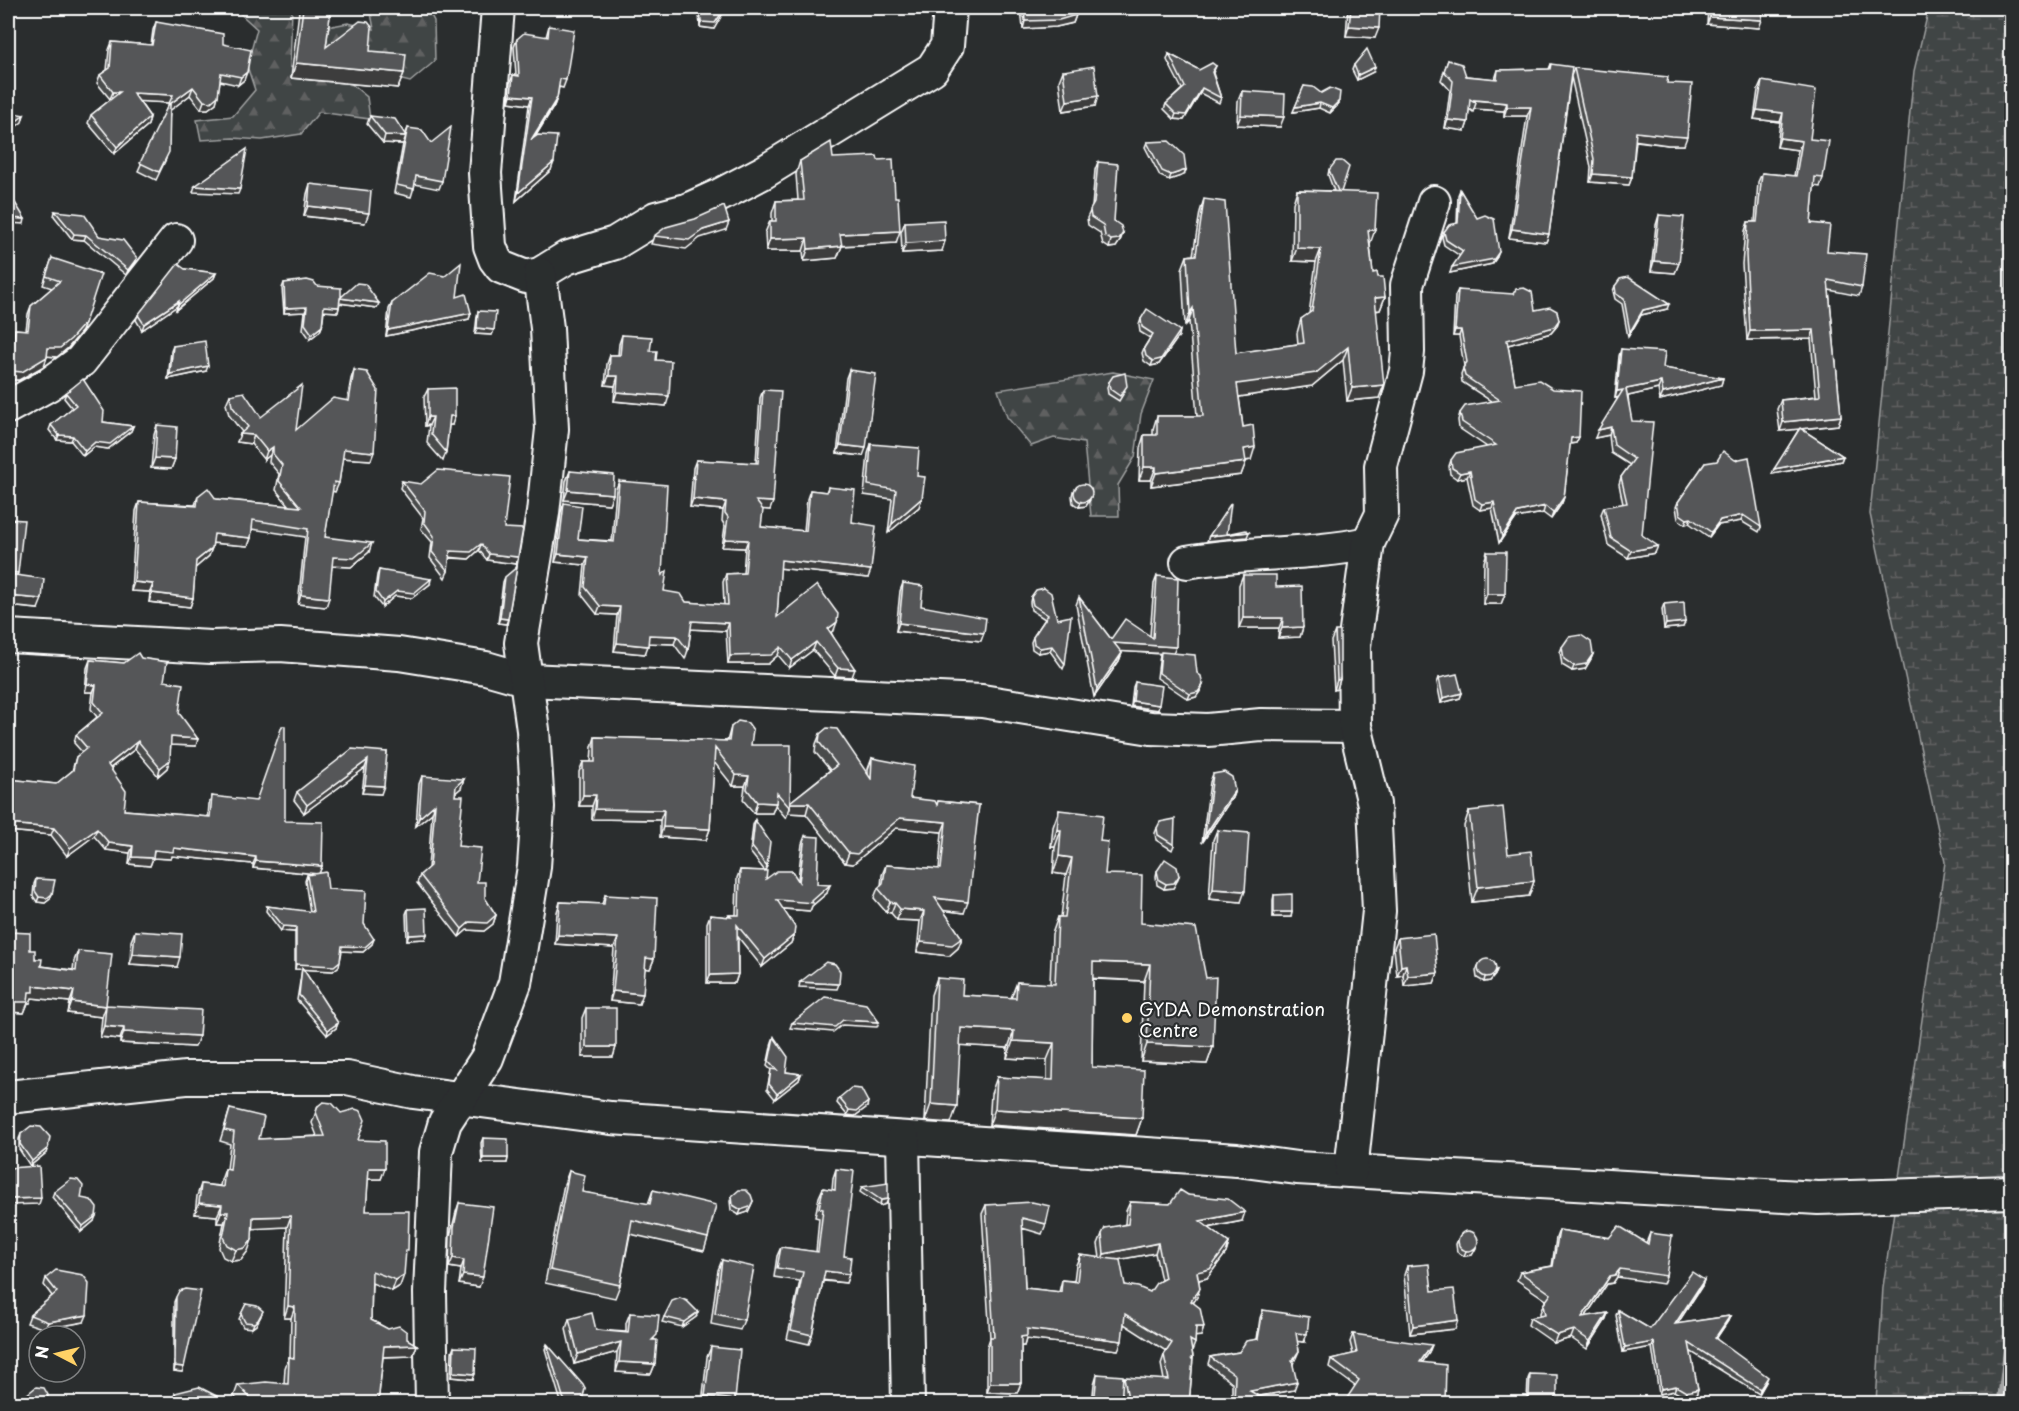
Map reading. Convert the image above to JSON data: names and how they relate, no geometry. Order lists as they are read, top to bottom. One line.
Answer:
{"places":["GYDA Demonstration Centre"],"north":"left"}
